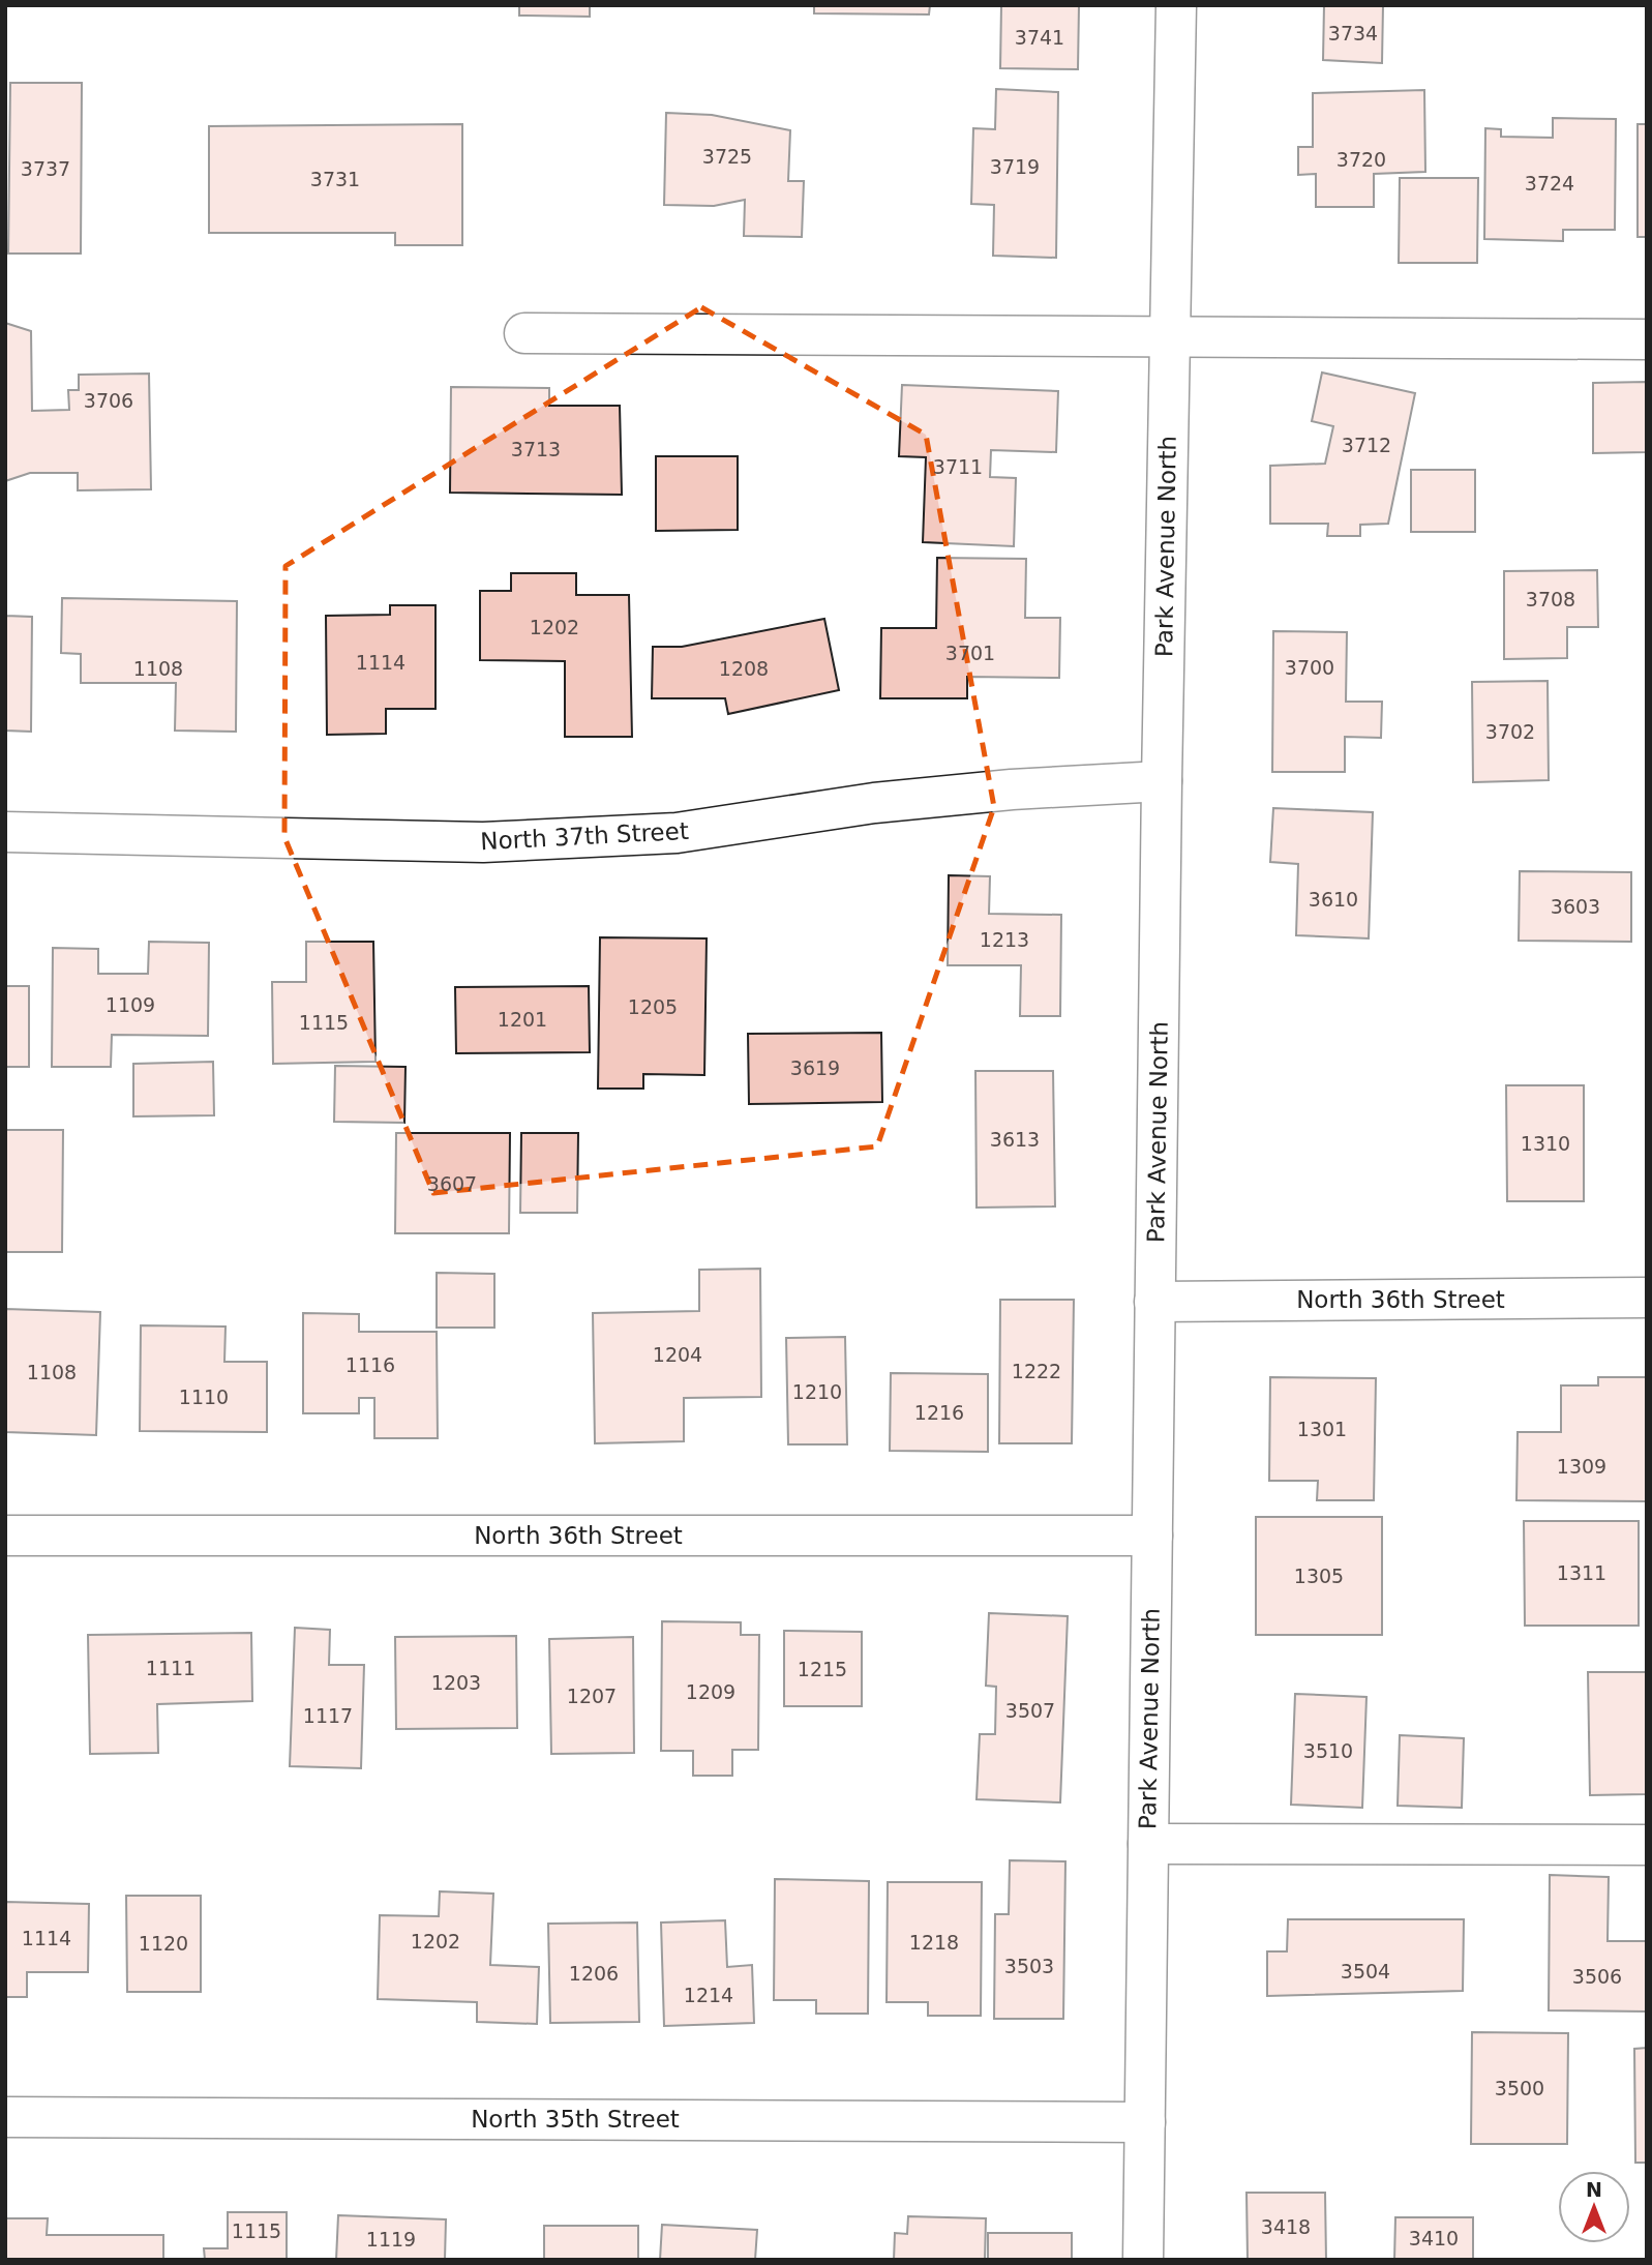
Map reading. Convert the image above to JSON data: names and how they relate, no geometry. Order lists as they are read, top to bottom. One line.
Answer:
{"streets":{"street":["Park Avenue North","North 37th Street","North 36th Street","North 35th Street"]},"crossings":[["Park Avenue North","North 37th Street"],["Park Avenue North","North 36th Street"],["Park Avenue North","North 35th Street"]],"house_numbers":["3734","3741","3725","3720","3719","3737","3731","3724","3706","3712","3713","3711","3708","1202","3701","1114","3700","1108","1208","3702","3610","3603","1213","1109","1205","1201","1115","3619","3613","1310","3607","1204","1116","1222","1108","1210","1110","1216","1301","1309","1311","1305","1111","1215","1203","1209","1207","3507","1117","3510","1114","1202","1218","1120","3503","3504","1206","3506","1214","3500","3418","1115","3410","1119"],"north":"top"}
